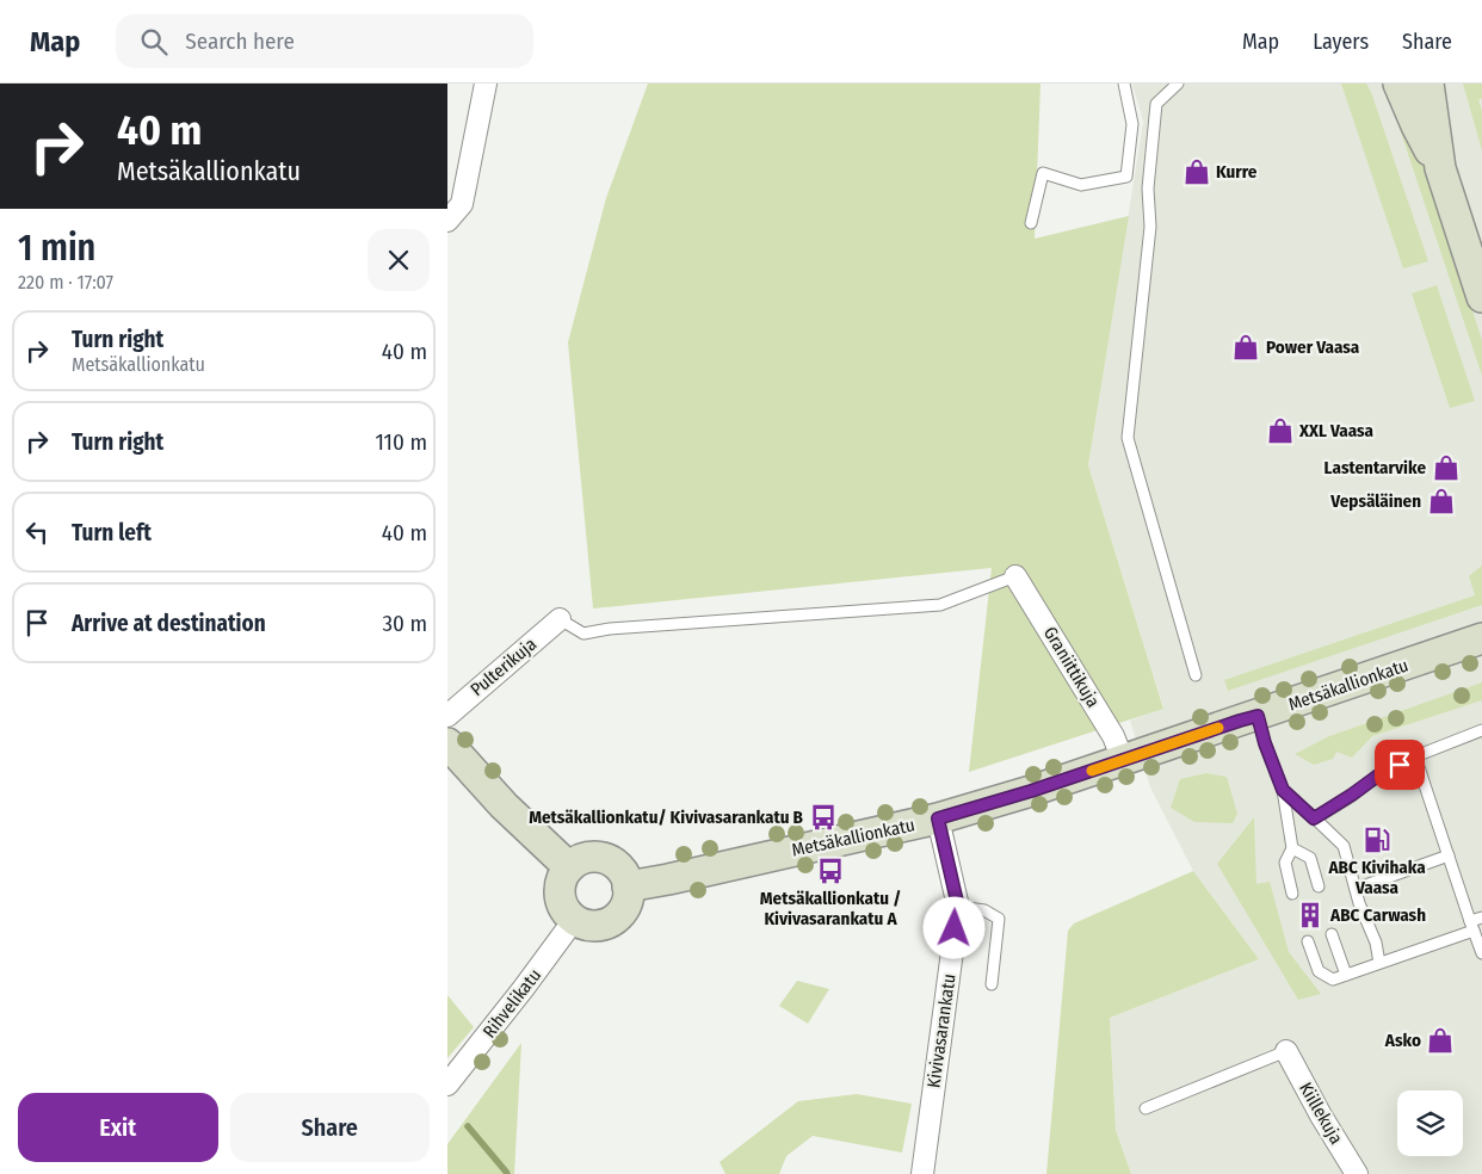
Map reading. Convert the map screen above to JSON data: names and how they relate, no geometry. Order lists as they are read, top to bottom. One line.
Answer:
{"streets":{"street":["Pulterikuja","Graniittikuja","Metsäkallionkatu","Rihvelikatu","Kivivasarankatu","Kiillekuja"]},"crossings":[["Graniittikuja","Metsäkallionkatu"],["Metsäkallionkatu","Rihvelikatu"],["Metsäkallionkatu","Kivivasarankatu"]],"places":{"shop":["Kurre","Power Vaasa","XXL Vaasa","Lastentarvike","Vepsäläinen","Asko"],"bus stop":["Metsäkallionkatu/ Kivivasarankatu B","Metsäkallionkatu / Kivivasarankatu A"],"fuel station":["ABC Kivihaka Vaasa"],"building":["ABC Carwash"]},"page":{"header":"Map","search":"Search here","nav":["Map","Layers","Share"],"turn":["40 m","Metsäkallionkatu"],"heading":["1 min","220 m · 17:07"],"list":[{"name":"Turn right","note":"Metsäkallionkatu","value":"40 m"},{"name":"Turn right","value":"110 m"},{"name":"Turn left","value":"40 m"},{"name":"Arrive at destination","value":"30 m"}],"buttons":["Exit","Share"]}}
